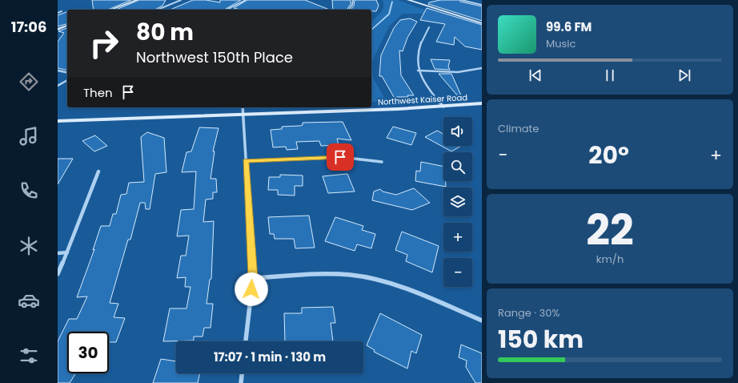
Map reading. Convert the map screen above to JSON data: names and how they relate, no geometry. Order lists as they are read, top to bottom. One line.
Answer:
{"streets":{"main road":["Northwest Kaiser Road"]},"page":{"tabs":"17:06","turn":["80 m","Northwest 150th Place"],"song":["99.6 FM","Music"],"then":"Then","tile":["Climate",["22","km/h"],["Range · 30%","150 km"]],"map_buttons":["+","−"],"heat":["−","20°","+"],"limit":"30","trip":"17:07 · 1 min · 130 m"}}
